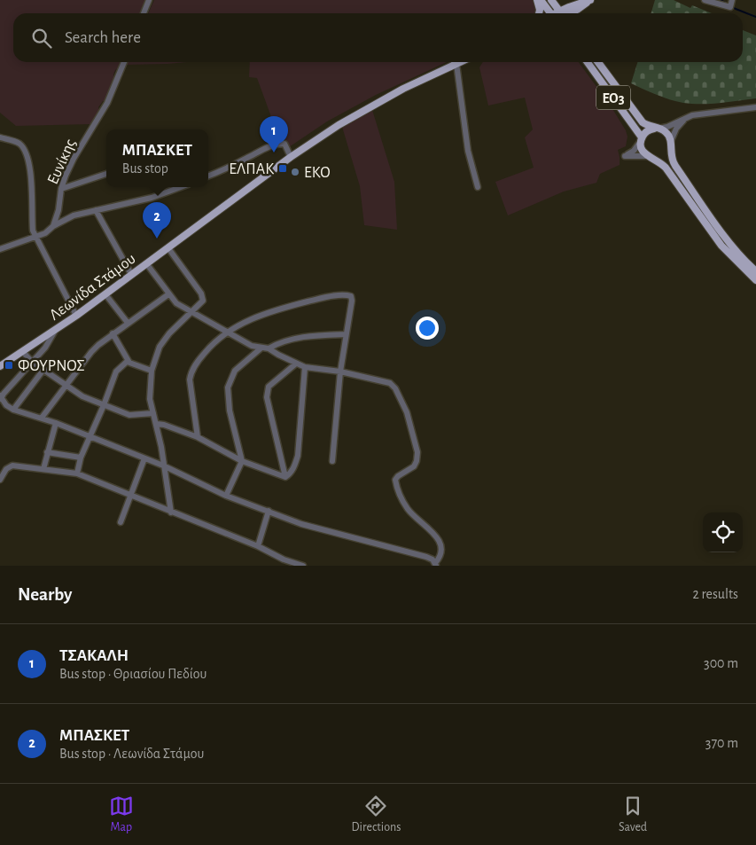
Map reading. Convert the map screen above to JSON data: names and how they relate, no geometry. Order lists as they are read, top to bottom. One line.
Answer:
{"streets":{"main road":["ΕΟ3","Λεωνίδα Στάμου"],"street":["Ευνίκης"]},"places":{"transit":["ΕΛΠΑΚ","ΦΟΥΡΝΟΣ"],"other":["EKO"]},"page":{"search":"Search here","pins":["1","2"],"popup":["ΜΠΑΣΚΕΤ","Bus stop"],"heading":["Nearby","2 results"],"list":[{"mark":"1","name":"ΤΣΑΚΑΛΗ","note":"Bus stop · Θριασίου Πεδίου","value":"300 m"},{"mark":"2","name":"ΜΠΑΣΚΕΤ","note":"Bus stop · Λεωνίδα Στάμου","value":"370 m"}],"nav":["Map","Directions","Saved"]}}
